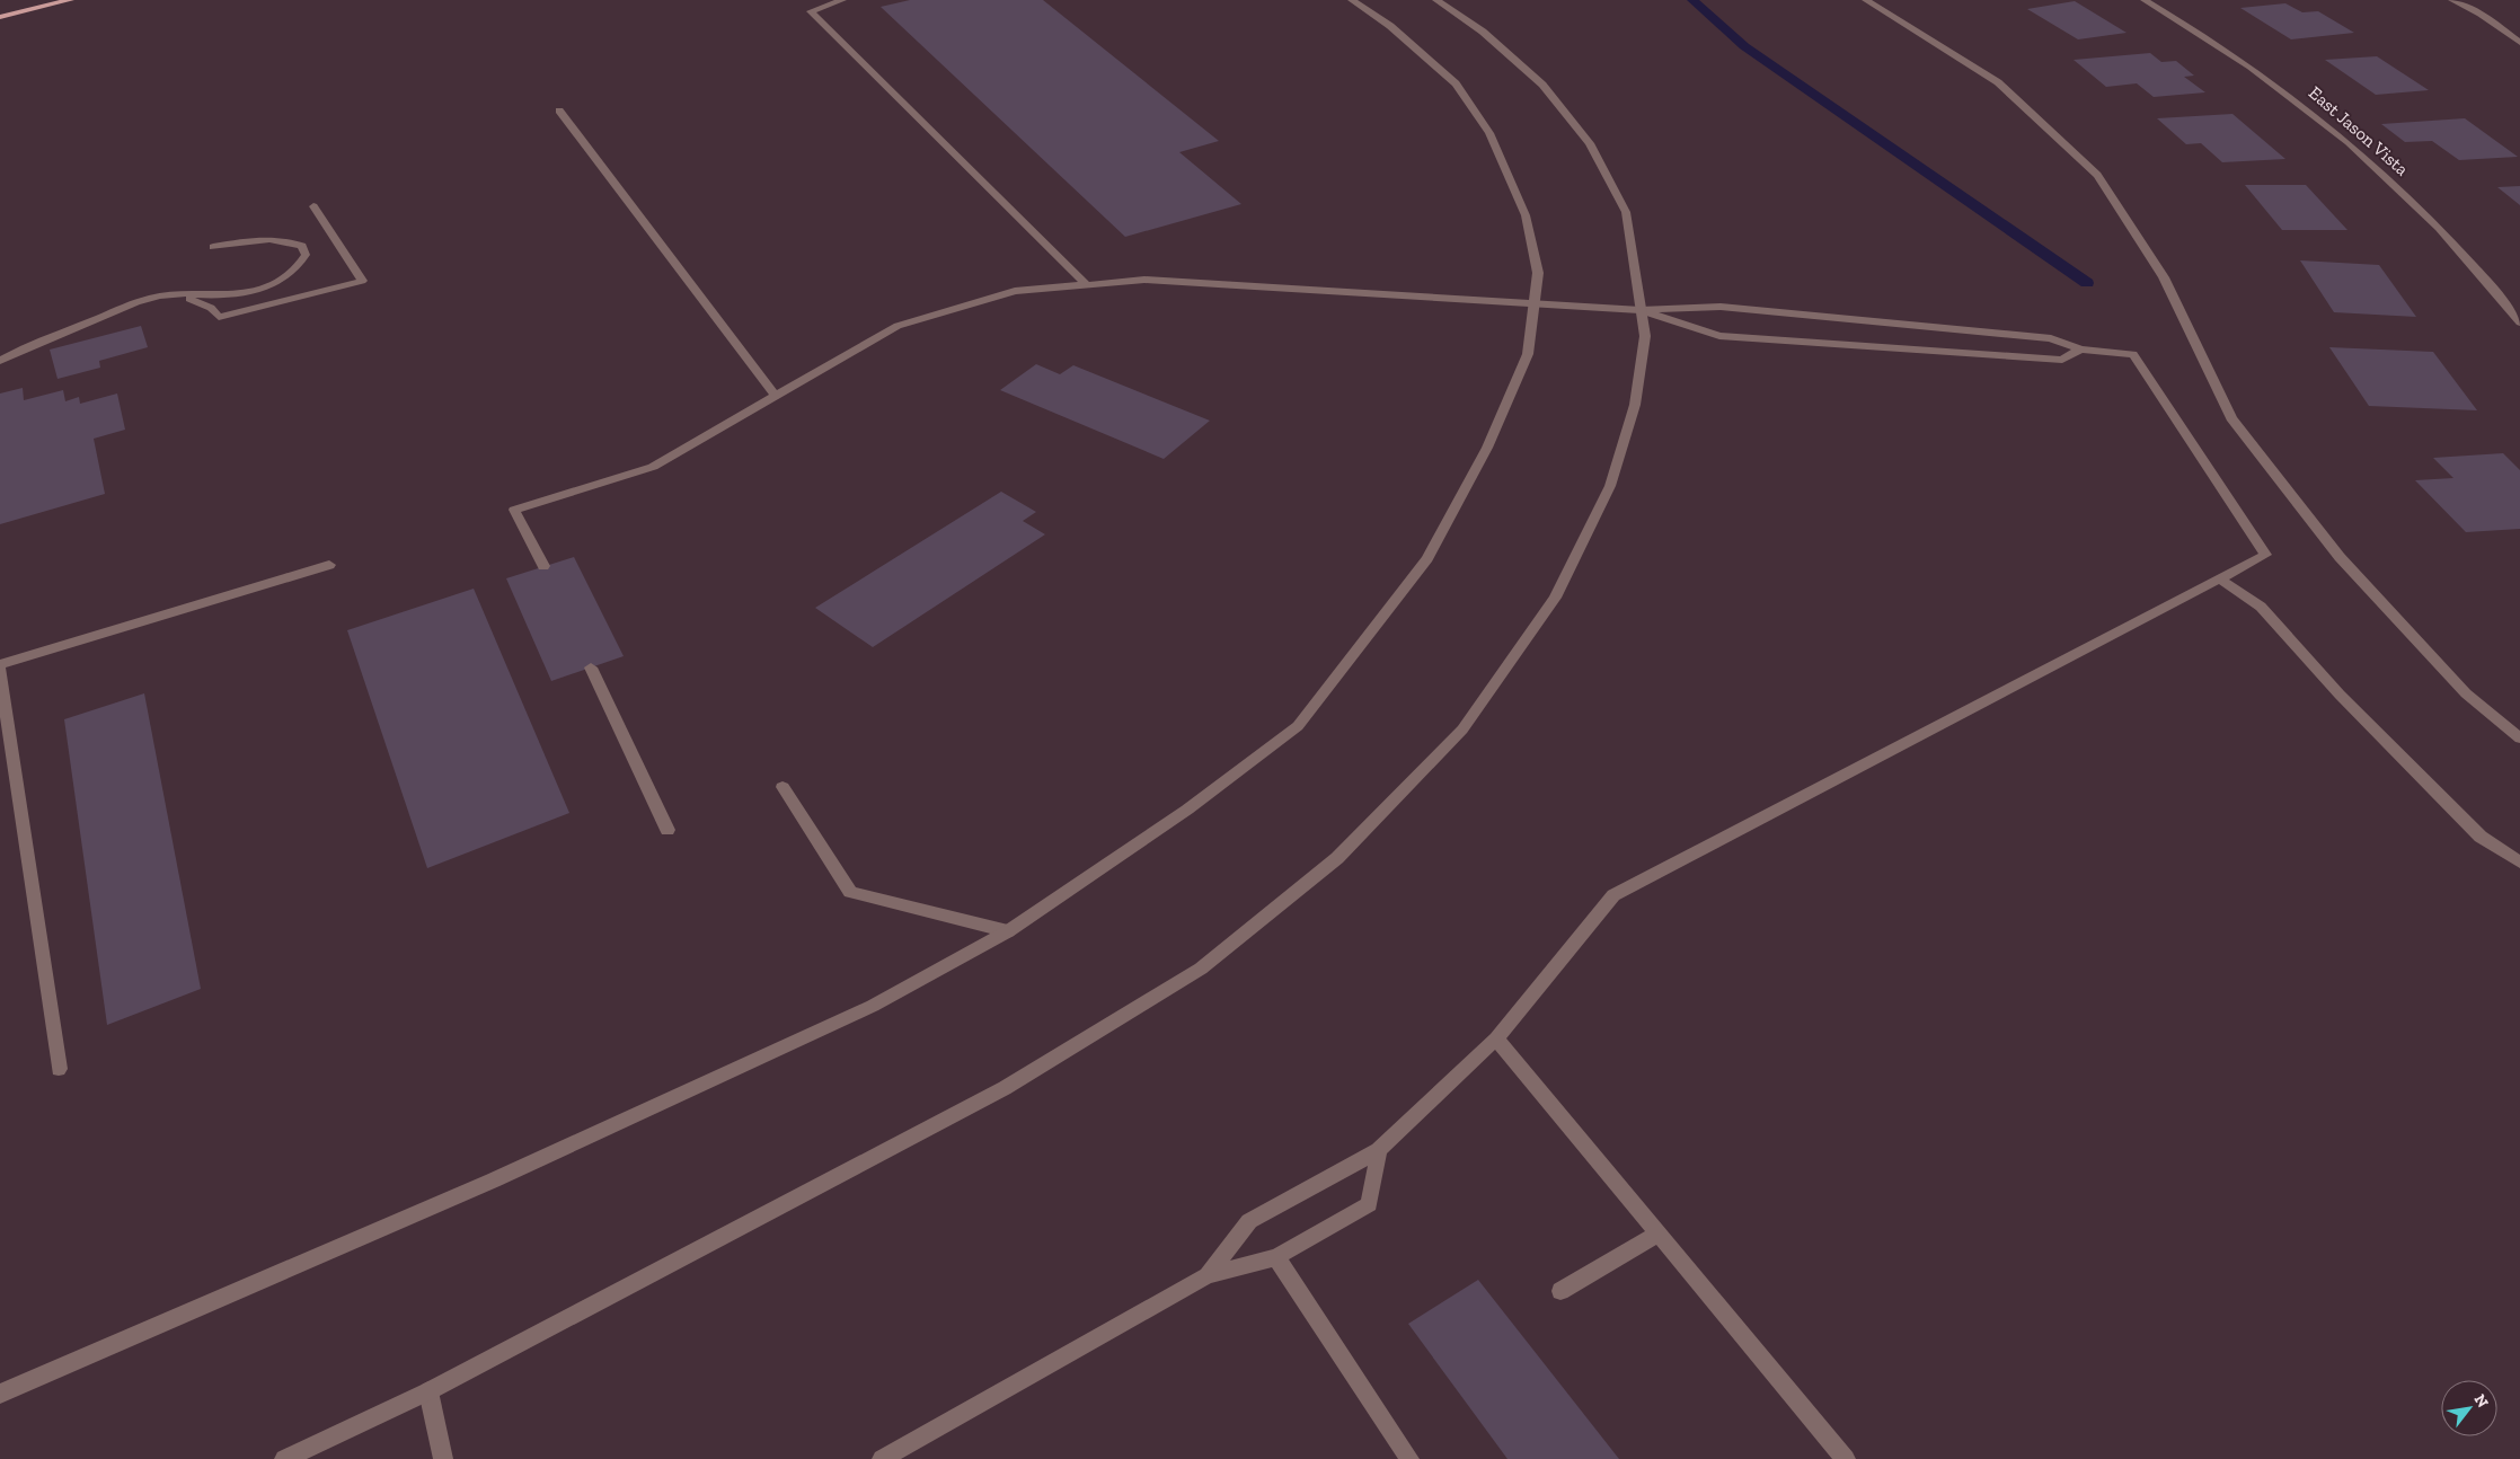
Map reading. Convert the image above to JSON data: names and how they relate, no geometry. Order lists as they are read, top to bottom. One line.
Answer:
{"streets":{"street":["East Jason Vista"]},"north":"top right"}
